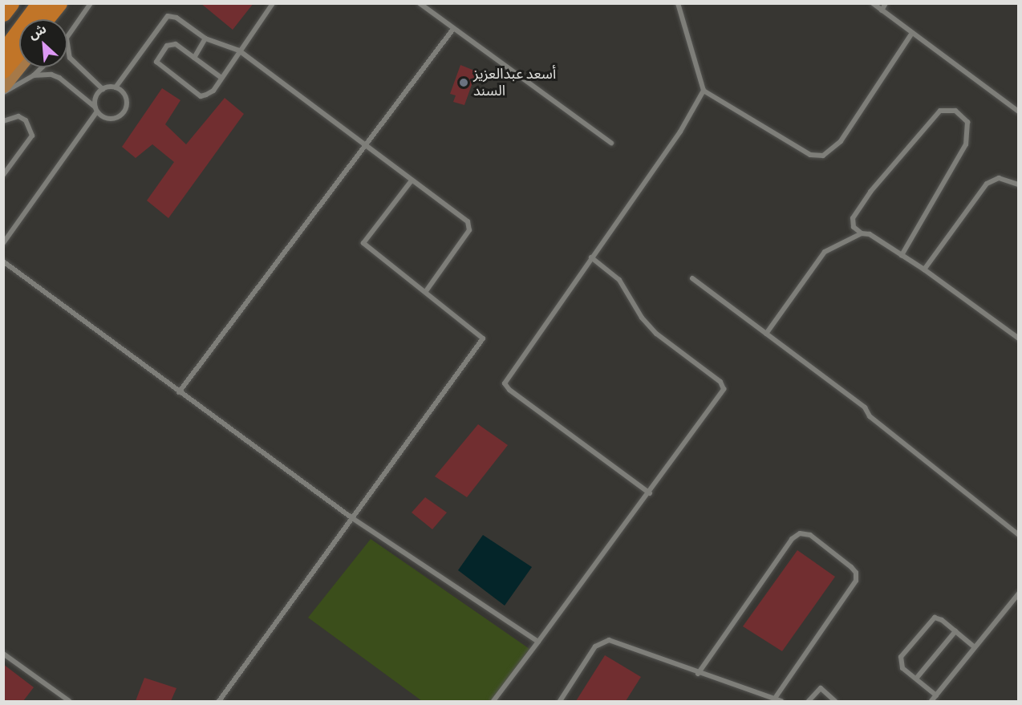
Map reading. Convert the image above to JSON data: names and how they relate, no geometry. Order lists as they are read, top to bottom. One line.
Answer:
{"places":["أسعد عبدالعزيز السند"],"north":"top left"}
